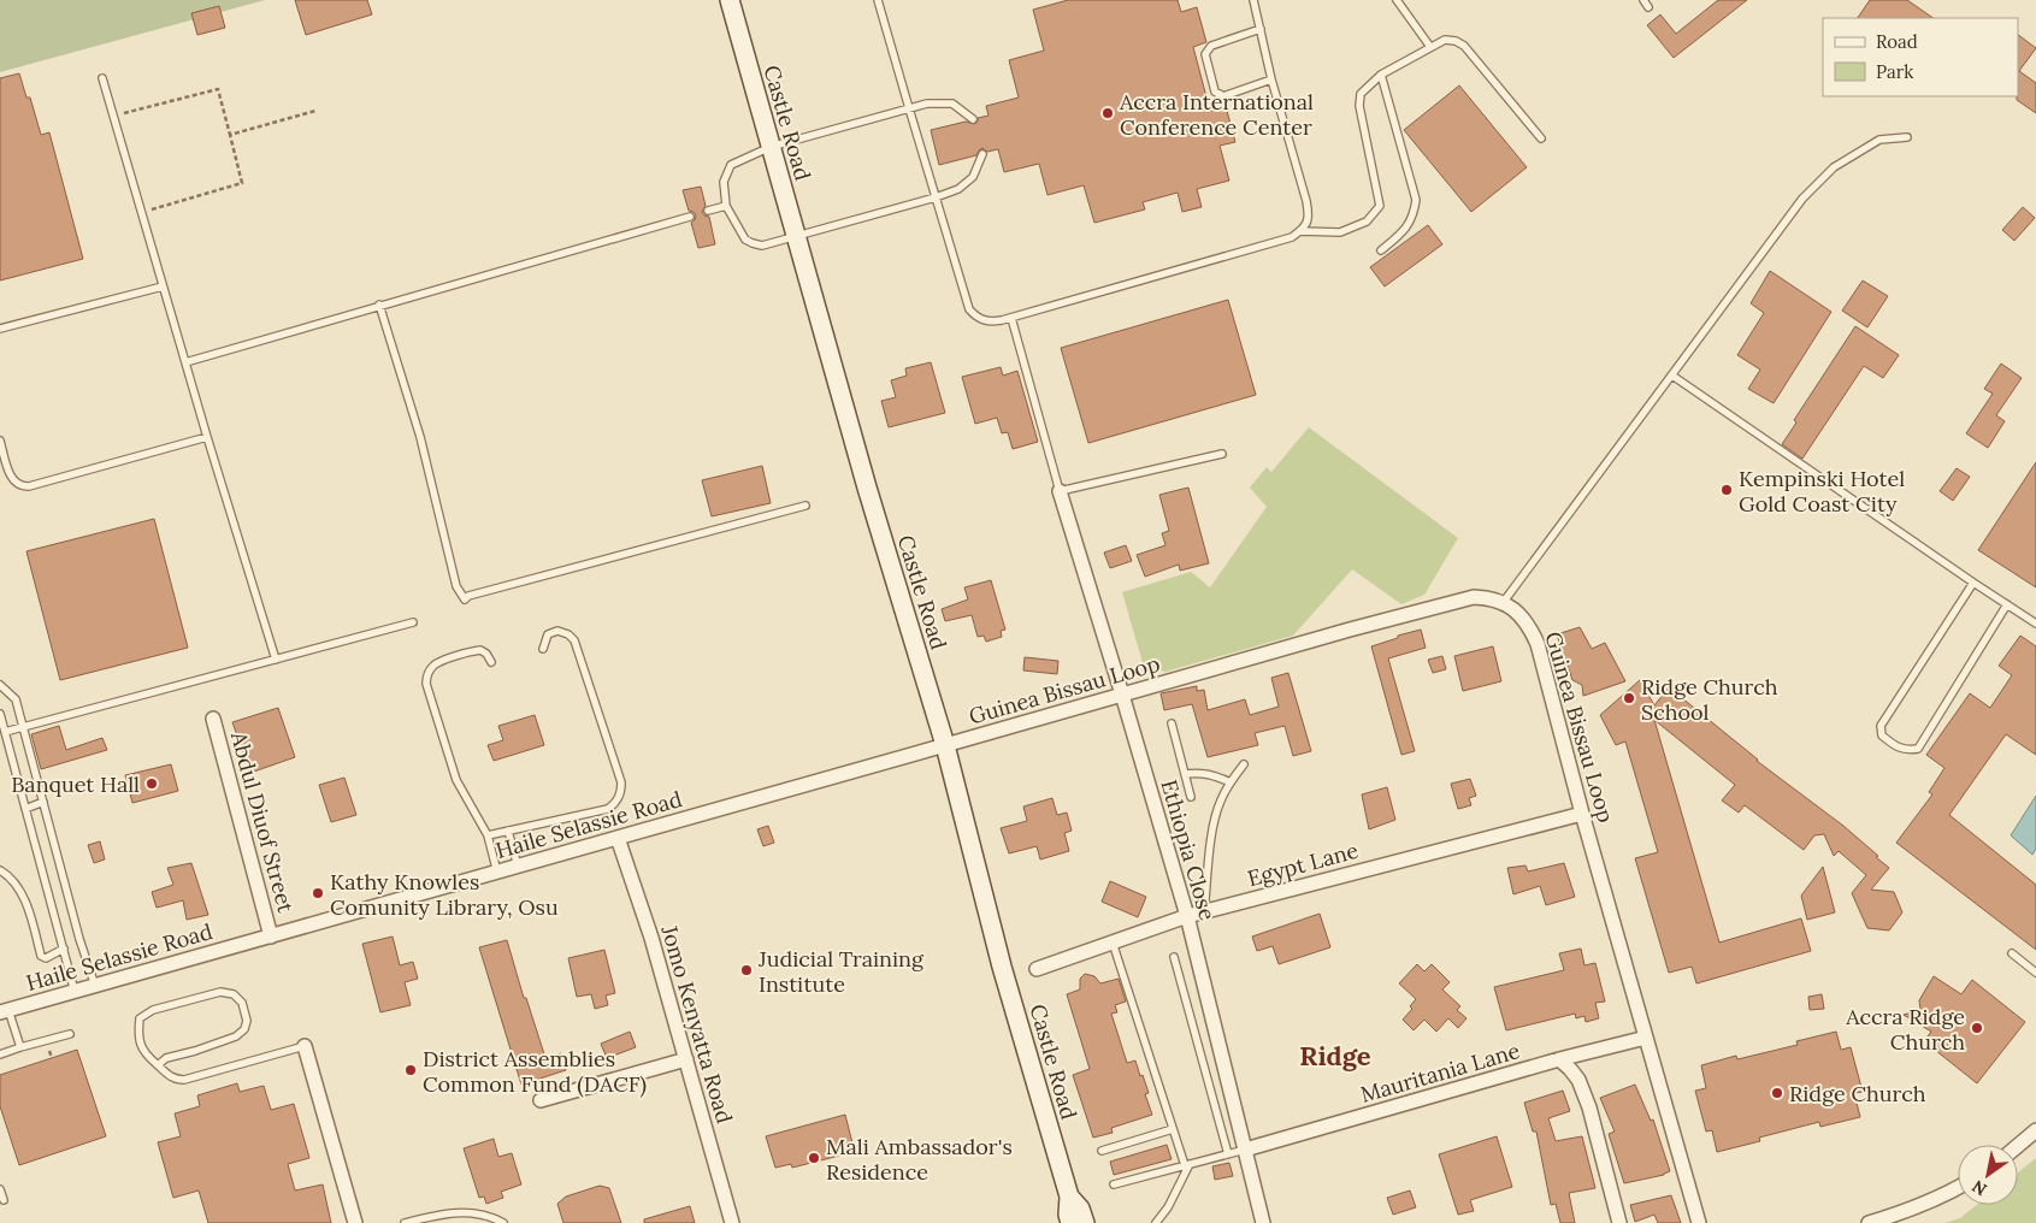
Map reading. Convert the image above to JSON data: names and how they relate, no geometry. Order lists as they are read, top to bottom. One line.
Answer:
{"streets":{"main road":["Castle Road"],"street":["Guinea Bissau Loop","Abdul Diuof Street","Haile Selassie Road","Ethiopia Close","Egypt Lane","Jomo Kenyatta Road","Mauritania Lane"]},"crossings":[["Castle Road","Guinea Bissau Loop"],["Castle Road","Haile Selassie Road"],["Guinea Bissau Loop","Haile Selassie Road"],["Guinea Bissau Loop","Ethiopia Close"],["Guinea Bissau Loop","Egypt Lane"],["Guinea Bissau Loop","Mauritania Lane"],["Abdul Diuof Street","Haile Selassie Road"],["Haile Selassie Road","Jomo Kenyatta Road"],["Ethiopia Close","Egypt Lane"],["Ethiopia Close","Mauritania Lane"]],"districts":["Ridge"],"places":["Accra International Conference Center","Kempinski Hotel Gold Coast City","Ridge Church School","Banquet Hall","Kathy Knowles Comunity Library, Osu","Judicial Training Institute","Accra Ridge Church","District Assemblies Common Fund (DACF)","Ridge Church","Mali Ambassador's Residence"],"legend":["Road","Park"],"north":"bottom left"}
